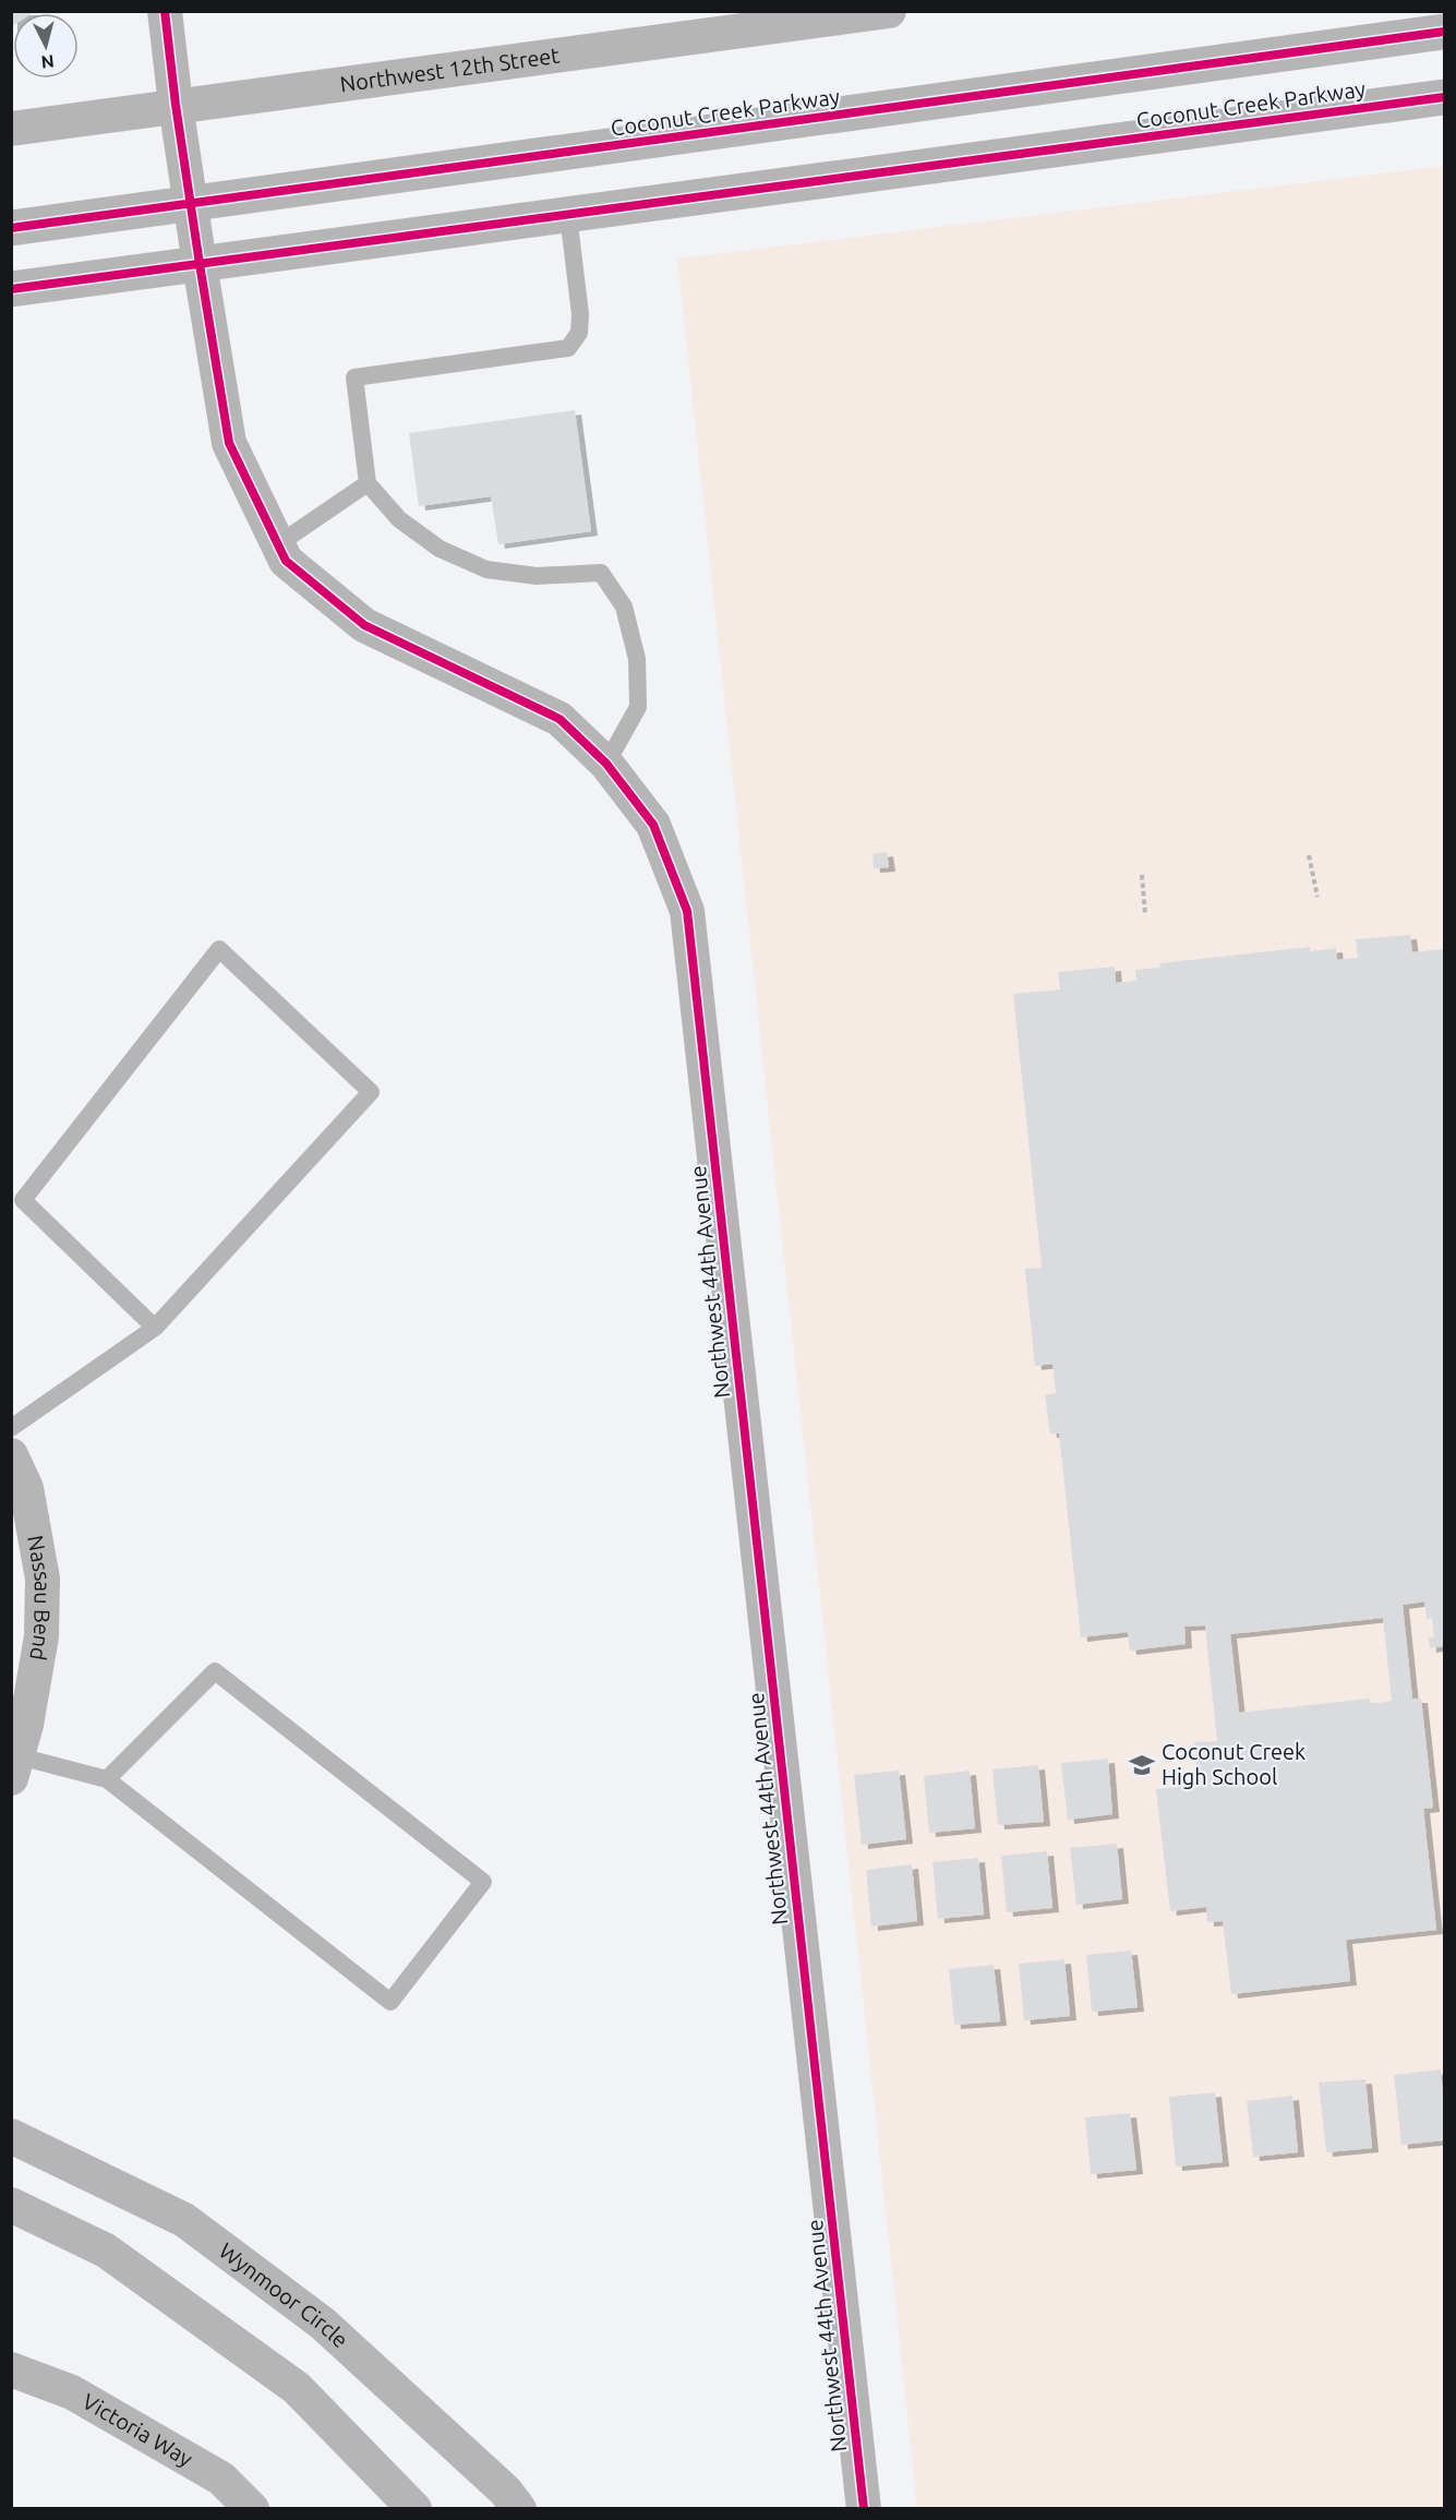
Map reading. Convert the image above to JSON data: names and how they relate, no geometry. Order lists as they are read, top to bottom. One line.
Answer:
{"streets":{"main road":["Coconut Creek Parkway"],"street":["Northwest 12th Street","Northwest 44th Avenue","Nassau Bend","Wynmoor Circle","Victoria Way"]},"crossings":[["Northwest 12th Street","Northwest 44th Avenue"],["Coconut Creek Parkway","Northwest 44th Avenue"]],"places":{"school or university":["Coconut Creek High School"]},"north":"bottom"}
